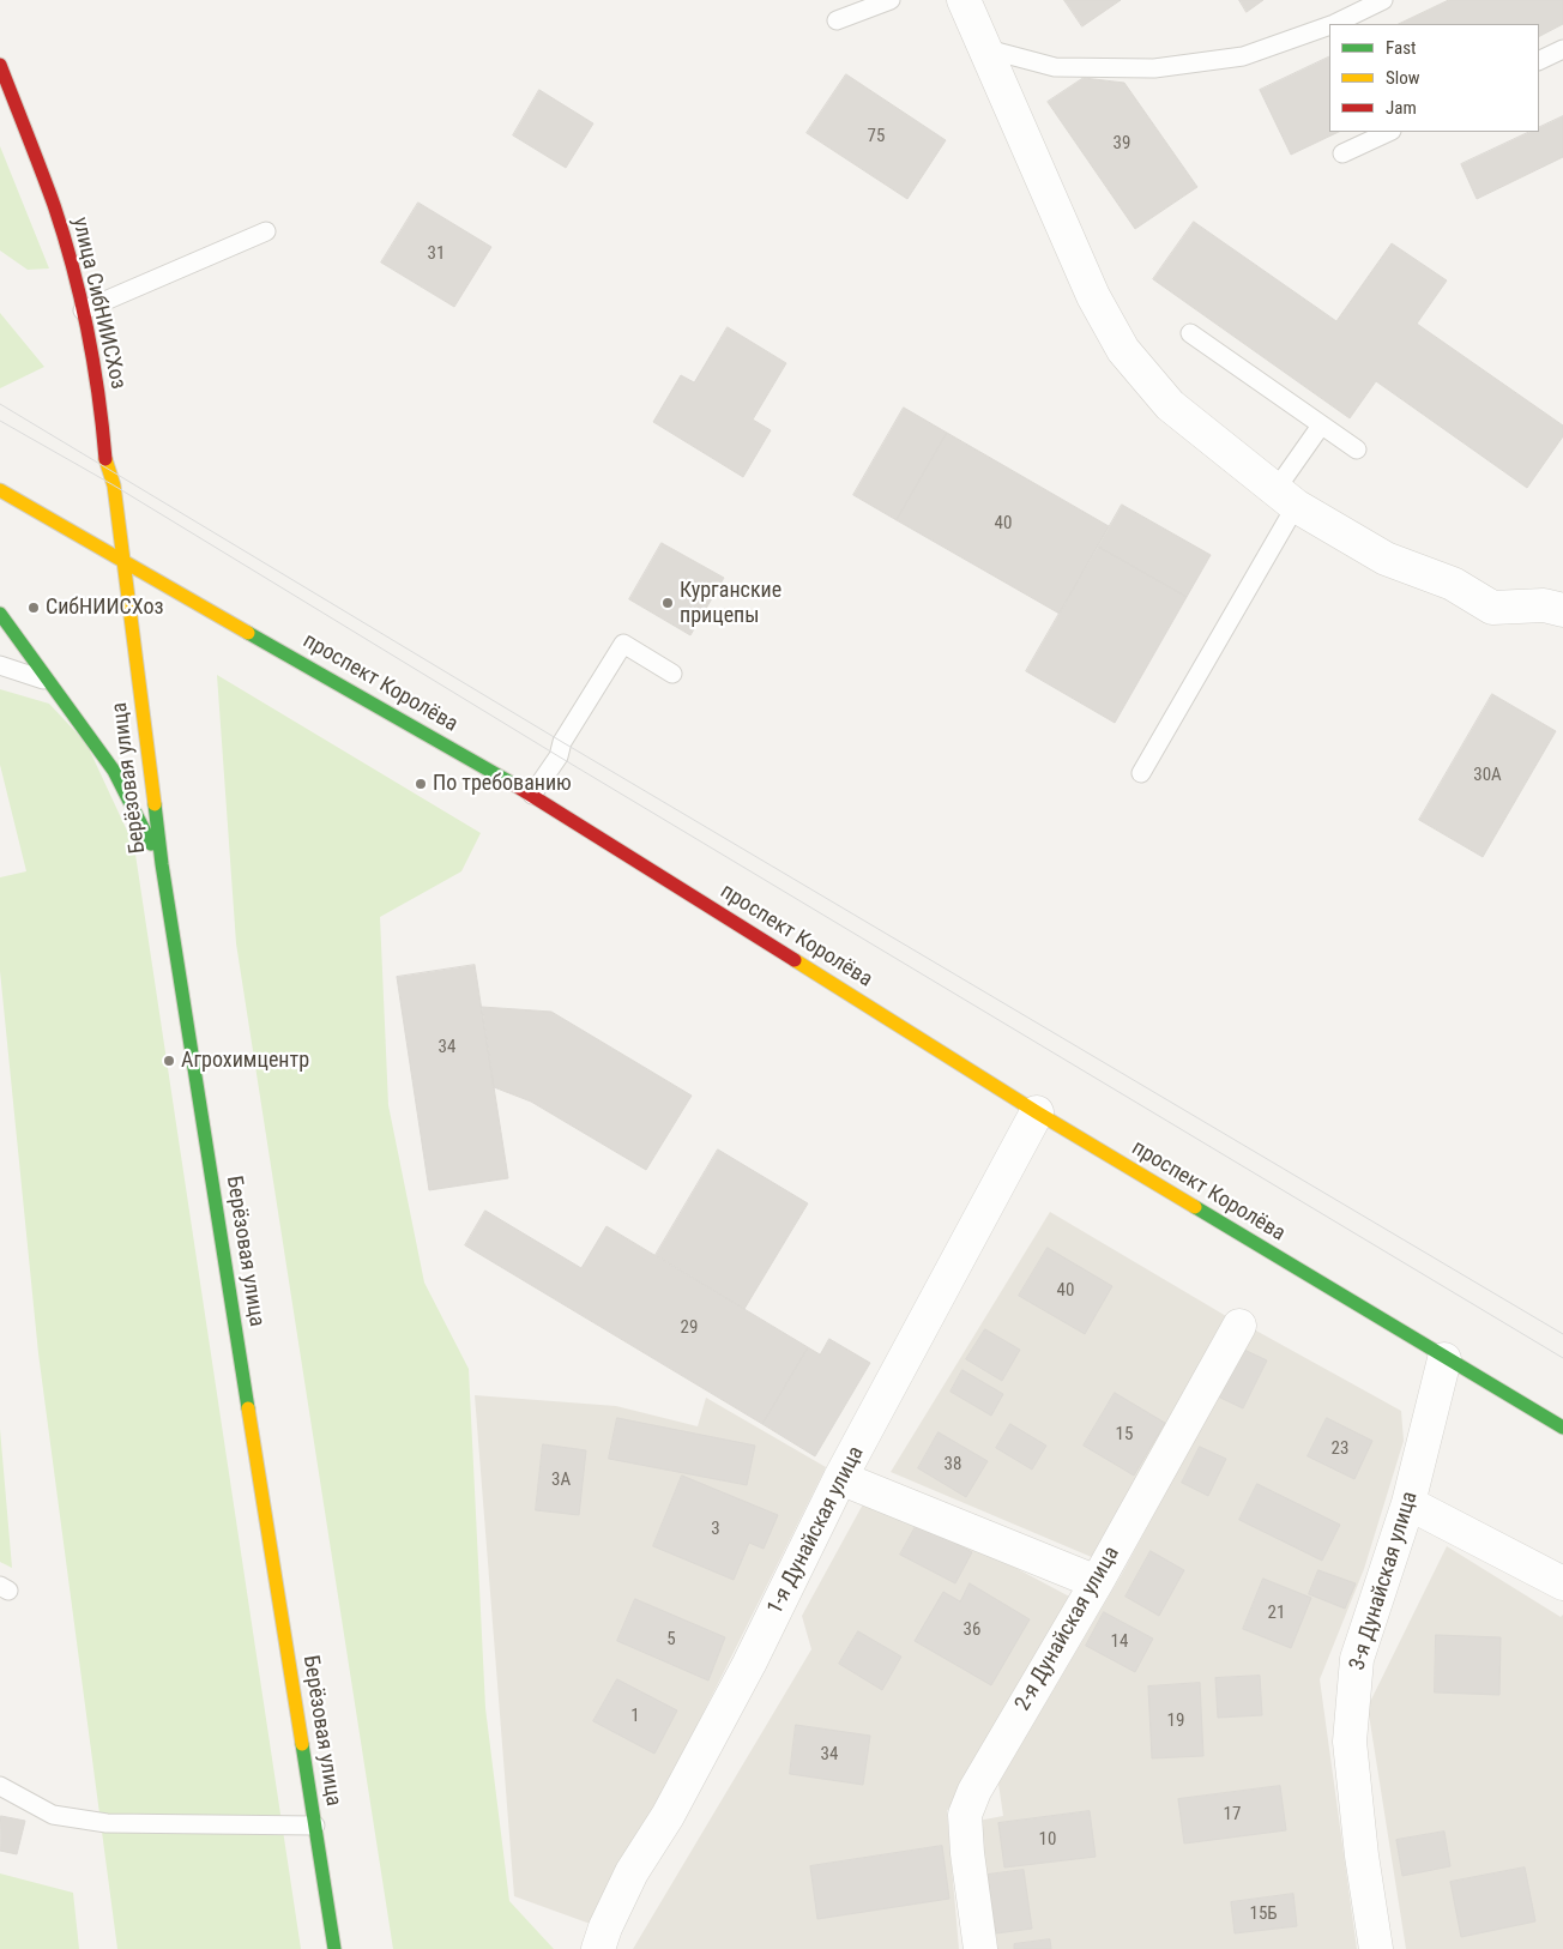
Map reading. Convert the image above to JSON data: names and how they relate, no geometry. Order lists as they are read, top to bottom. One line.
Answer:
{"streets":{"main road":["улица СибНИИСХоз","проспект Королёва","Берёзовая улица"],"street":["1-я Дунайская улица","3-я Дунайская улица","2-я Дунайская улица"]},"crossings":[["улица СибНИИСХоз","проспект Королёва"],["улица СибНИИСХоз","Берёзовая улица"],["проспект Королёва","Берёзовая улица"],["проспект Королёва","1-я Дунайская улица"],["проспект Королёва","3-я Дунайская улица"]],"places":["Курганские прицепы","СибНИИСХоз","По требованию","Агрохимцентр"],"house_numbers":["75","39","31","40","30А","34","40","29","15","23","38","3А","3","21","36","5","14","1","19","34","17","10","15Б"],"legend":["Fast","Slow","Jam"]}
